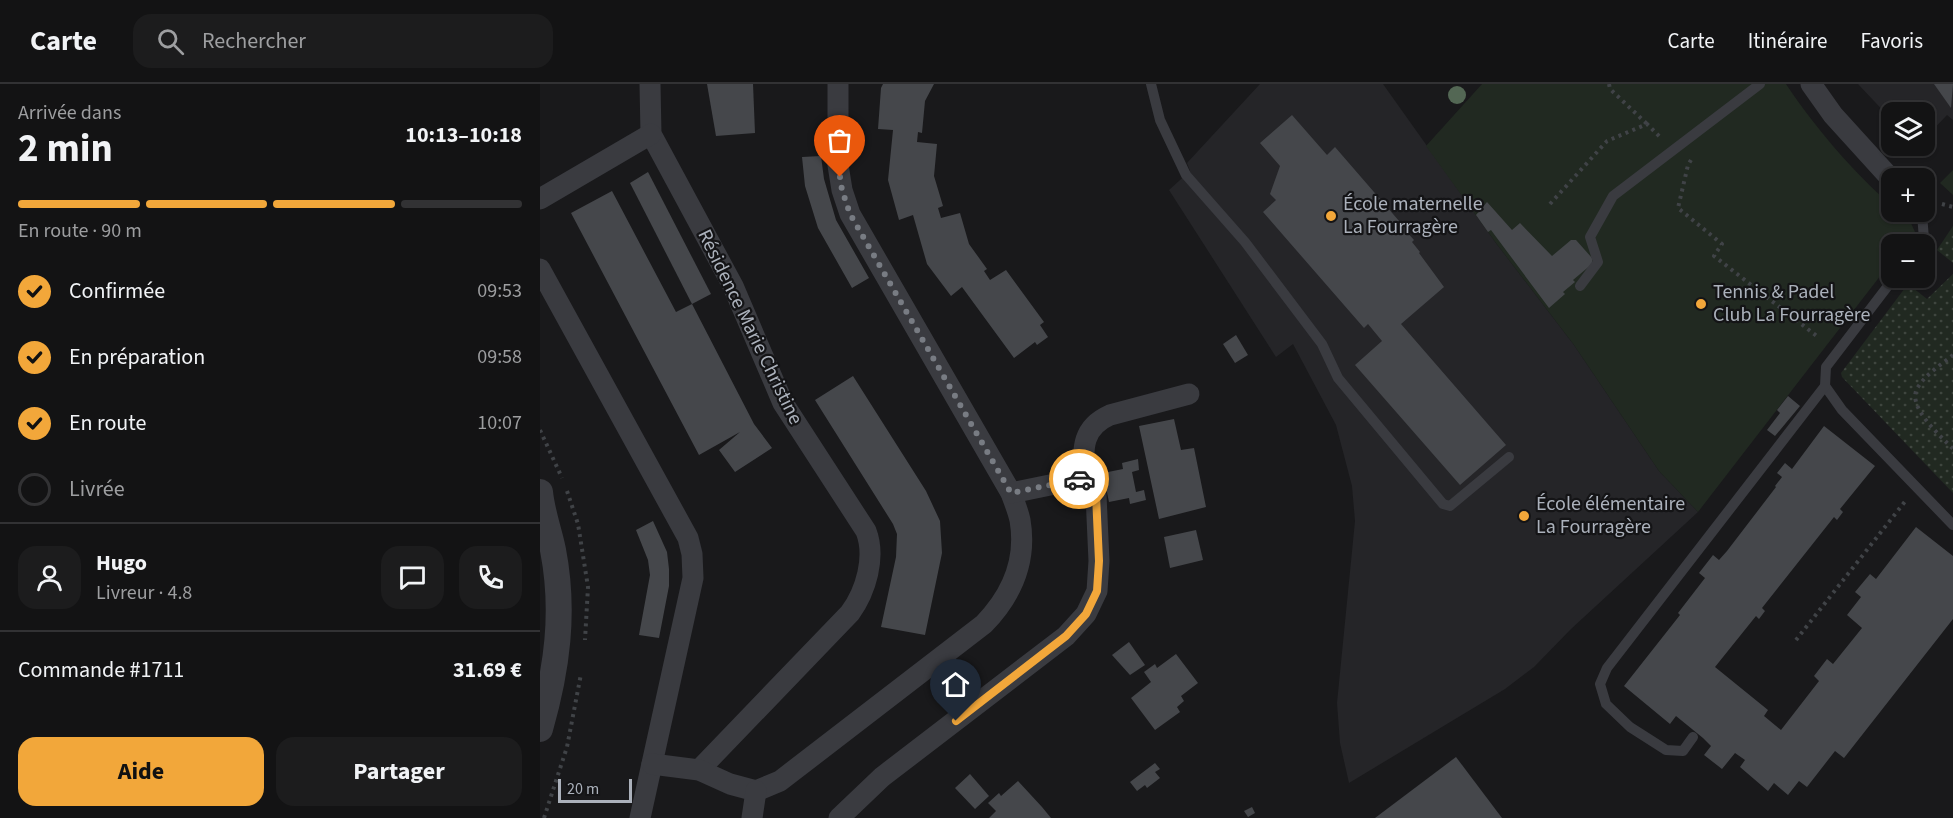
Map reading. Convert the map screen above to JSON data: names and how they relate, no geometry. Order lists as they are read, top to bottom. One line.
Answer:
{"streets":{"street":["Résidence Marie Christine"]},"places":["École maternelle La Fourragère","Tennis & Padel Club La Fourragère","École élémentaire La Fourragère"],"scale_bar":"20 m","page":{"header":"Carte","search":"Rechercher","nav":["Carte","Itinéraire","Favoris"],"heading":["2 min","Arrivée dans","10:13–10:18"],"panel":["Hugo","Livreur · 4.8","Commande #1711","31.69 €"],"map_buttons":["+","−"],"bar":"En route · 90 m","list":[["Confirmée","09:53"],["En préparation","09:58"],["En route","10:07"],"Livrée"],"buttons":["Aide","Partager"],"scale":"20 m"}}
